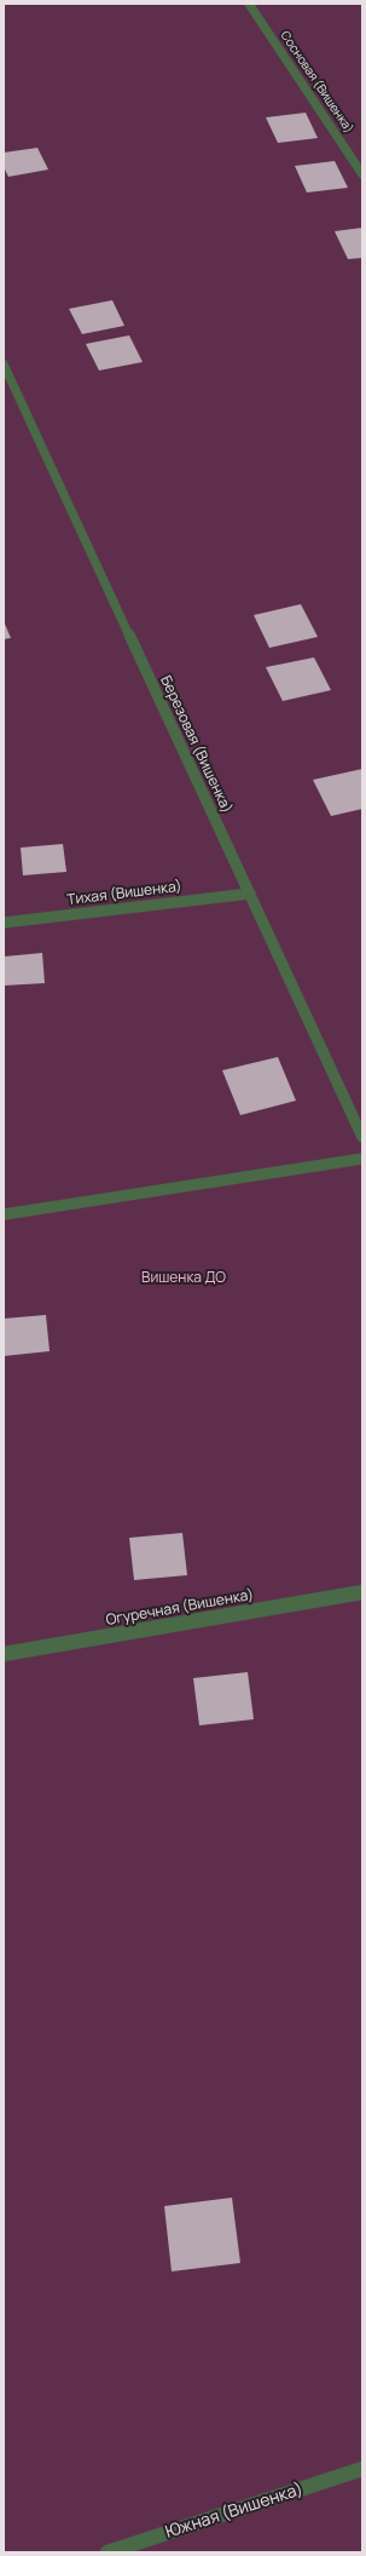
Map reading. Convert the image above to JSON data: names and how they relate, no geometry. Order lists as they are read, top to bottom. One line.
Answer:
{"streets":{"lane":["Сосновая (Вишенка)","Березовая (Вишенка)","Тихая (Вишенка)","Огуречная (Вишенка)","Южная (Вишенка)"]},"crossings":[["Березовая (Вишенка)","Тихая (Вишенка)"]],"parks":["Вишенка ДО"]}
